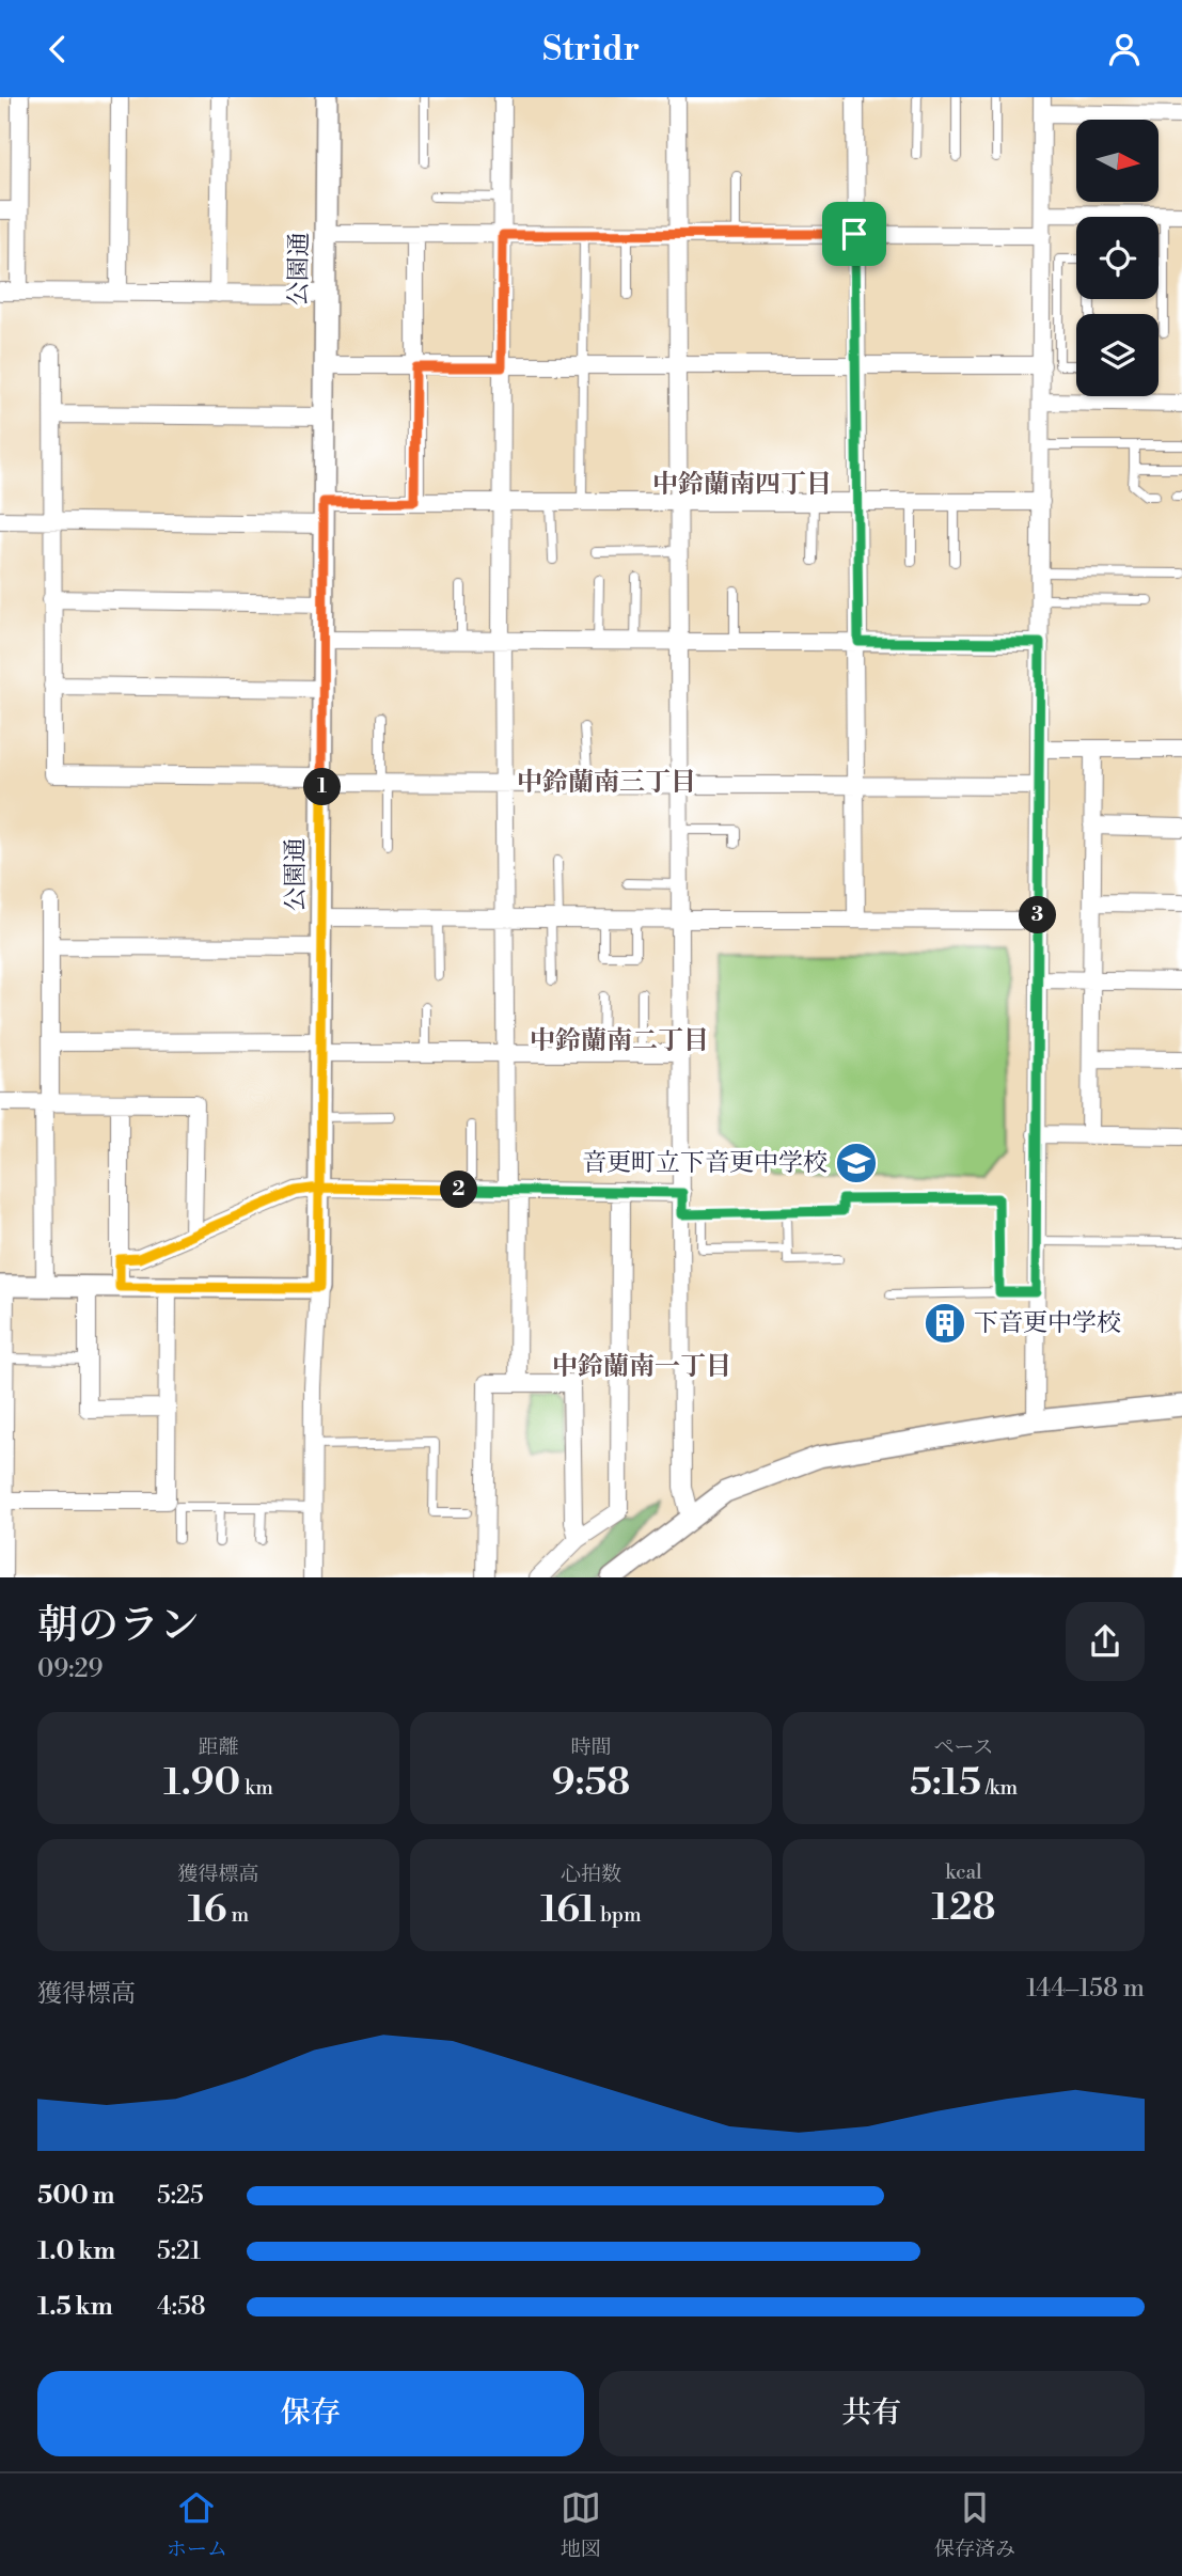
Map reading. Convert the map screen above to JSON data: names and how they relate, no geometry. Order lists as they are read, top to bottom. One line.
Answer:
{"streets":{"street":["公園通"]},"districts":["中鈴蘭南四丁目","中鈴蘭南三丁目","中鈴蘭南二丁目","中鈴蘭南一丁目"],"places":{"school or university":["音更町立下音更中学校"],"building":["下音更中学校"]},"north":"right","page":{"header":"Stridr","pins":["1","3","2"],"heading":["朝のラン","09:29"],"stats":[["距離","1.90 km"],["時間","9:58"],["ペース","5:15 /km"],["獲得標高","16 m"],["心拍数","161 bpm"],["kcal","128"]],"chart":["獲得標高","144–158 m"],"list":[{"name":"500 m","note":"5:25"},{"name":"1.0 km","note":"5:21"},{"name":"1.5 km","note":"4:58"}],"buttons":["保存","共有"],"tabs":["ホーム","地図","保存済み"]}}
